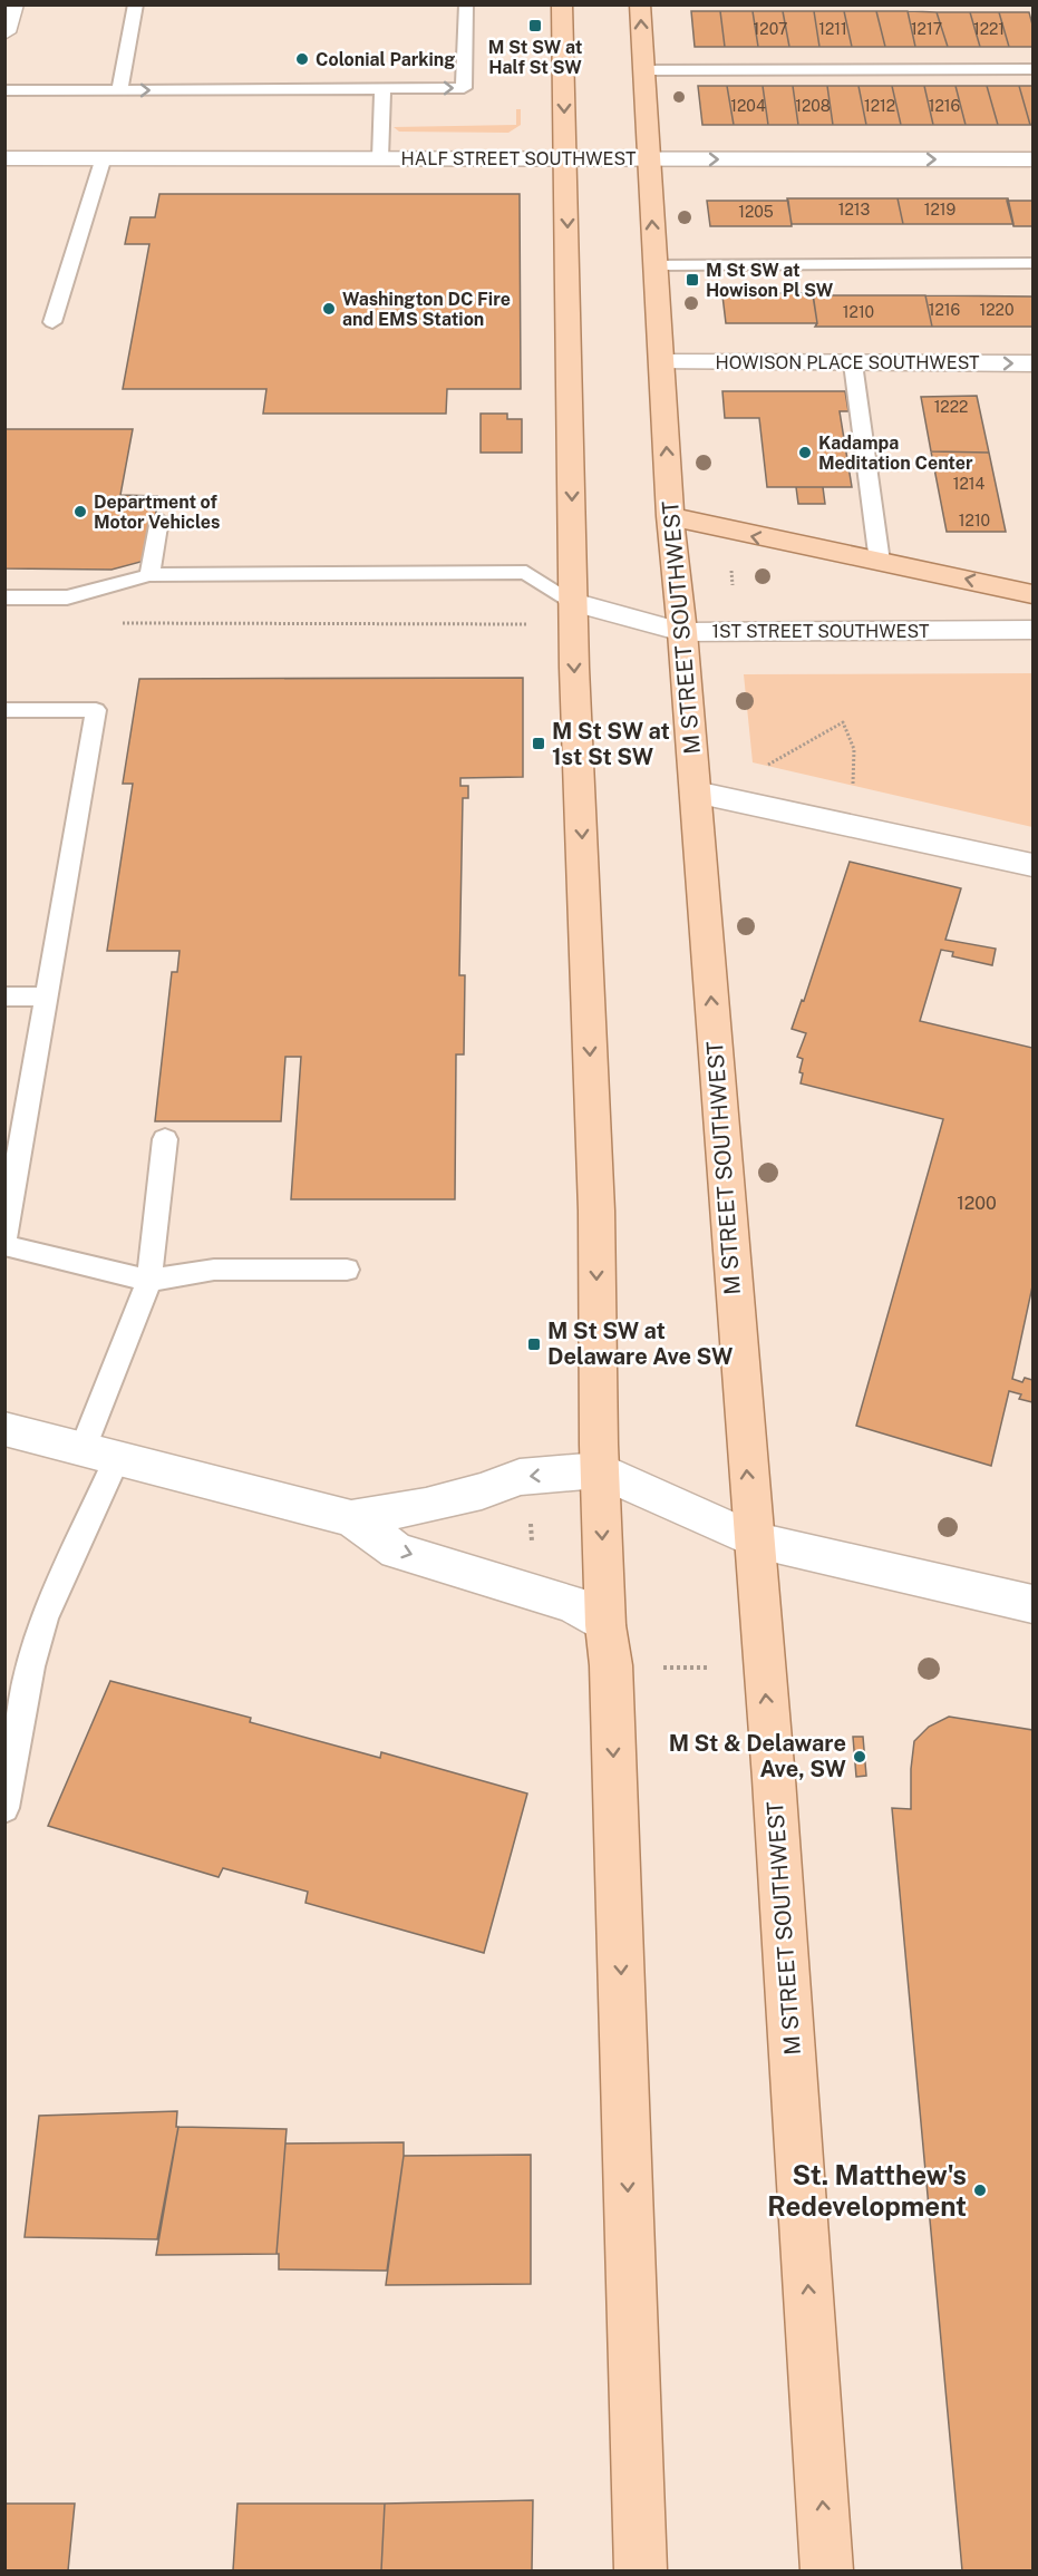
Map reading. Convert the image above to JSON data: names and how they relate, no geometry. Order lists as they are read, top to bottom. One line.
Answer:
{"streets":{"main road":["M STREET SOUTHWEST"],"street":["HALF STREET SOUTHWEST","HOWISON PLACE SOUTHWEST","1ST STREET SOUTHWEST"]},"crossings":[["HALF STREET SOUTHWEST","M STREET SOUTHWEST"],["HOWISON PLACE SOUTHWEST","M STREET SOUTHWEST"],["M STREET SOUTHWEST","1ST STREET SOUTHWEST"]],"one_way":["HALF STREET SOUTHWEST","HOWISON PLACE SOUTHWEST"],"places":{"transit":["M St SW at Half St SW","M St SW at Howison Pl SW","M St SW at 1st St SW","M St SW at Delaware Ave SW"],"other":["Colonial Parking","Washington DC Fire and EMS Station","Kadampa Meditation Center","Department of Motor Vehicles","M St & Delaware Ave, SW","St. Matthew's Redevelopment"]},"house_numbers":["1207","1211","1217","1221","1204","1208","1212","1216","1213","1219","1205","1216","1220","1210","1222","1214","1210","1200"]}
